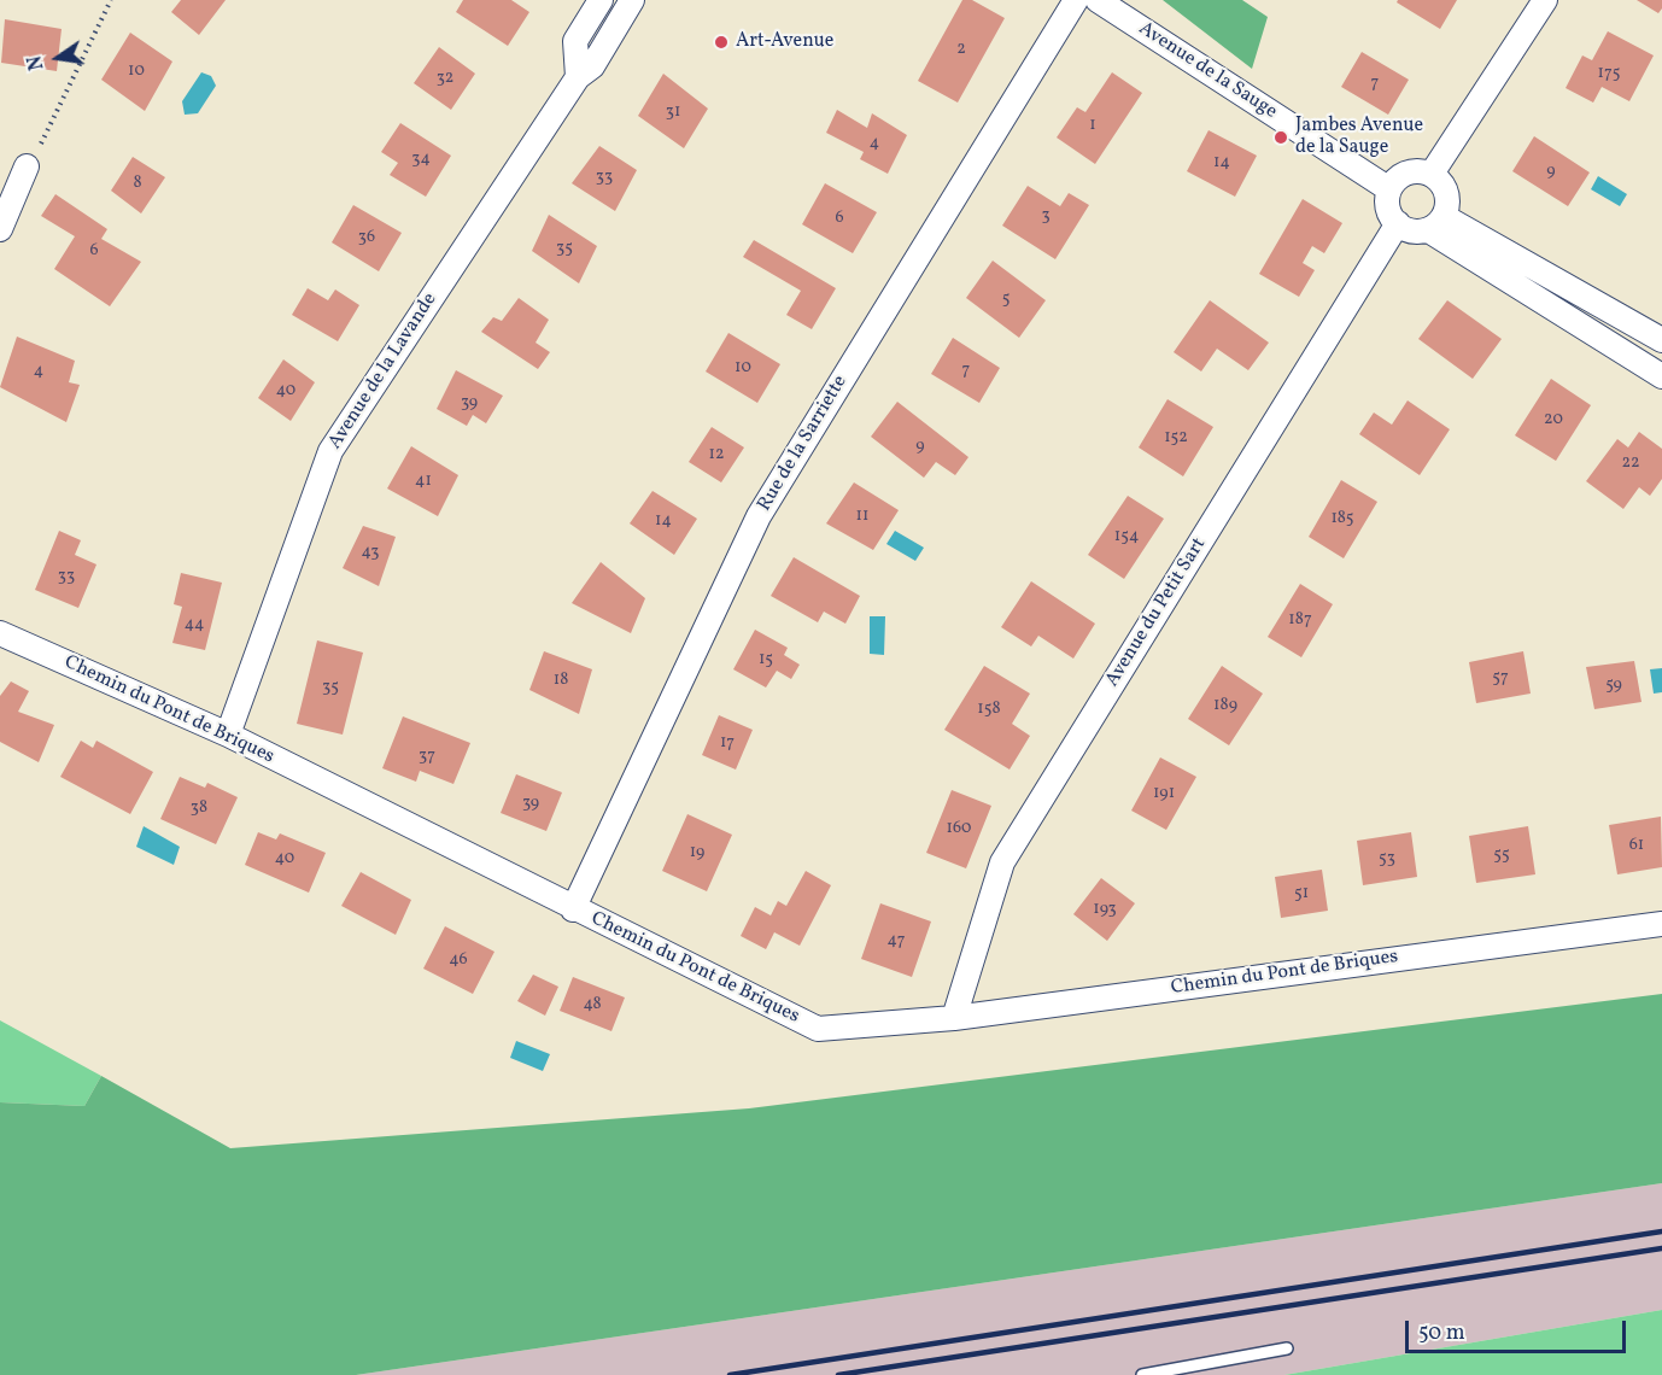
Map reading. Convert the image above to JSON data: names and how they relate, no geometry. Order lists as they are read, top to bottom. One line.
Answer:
{"streets":{"street":["Avenue de la Sauge","Avenue de la Lavande","Rue de la Sarriette","Avenue du Petit Sart","Chemin du Pont de Briques"]},"crossings":[["Avenue de la Sauge","Avenue du Petit Sart"],["Avenue de la Lavande","Chemin du Pont de Briques"],["Rue de la Sarriette","Chemin du Pont de Briques"],["Avenue du Petit Sart","Chemin du Pont de Briques"]],"places":["Art-Avenue","Jambes Avenue de la Sauge"],"house_numbers":["2","10","175","32","7","31","1","4","34","14","9","33","8","3","6","36","35","6","5","10","7","4","40","39","20","152","9","12","22","41","11","185","14","154","43","33","187","44","15","57","18","59","35","189","158","17","37","191","39","38","160","61","19","55","40","53","51","193","47","46","48"],"scale_bar":"50 m","north":"left"}
